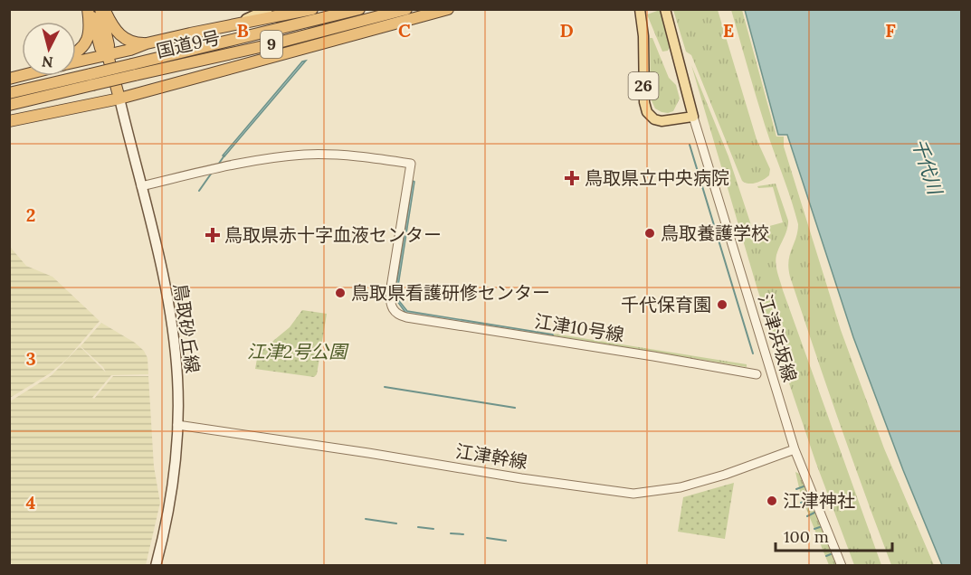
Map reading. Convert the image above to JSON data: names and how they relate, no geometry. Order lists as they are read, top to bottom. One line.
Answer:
{"streets":{"highway":["国道9号","9"],"main road":["26","鳥取砂丘線"],"street":["江津10号線","江津浜坂線","江津幹線"]},"crossings":[["9","鳥取砂丘線"],["26","江津浜坂線"],["鳥取砂丘線","江津10号線"],["鳥取砂丘線","江津幹線"],["江津浜坂線","江津幹線"]],"water":["千代川"],"parks":["江津2号公園"],"places":{"health":["鳥取県立中央病院","鳥取県赤十字血液センター"],"other":["鳥取養護学校","鳥取県看護研修センター","千代保育園","江津神社"]},"scale_bar":"100 m","north":"bottom","grid":{"columns":["B","C","D","E","F"],"rows":["2","3","4"]}}
